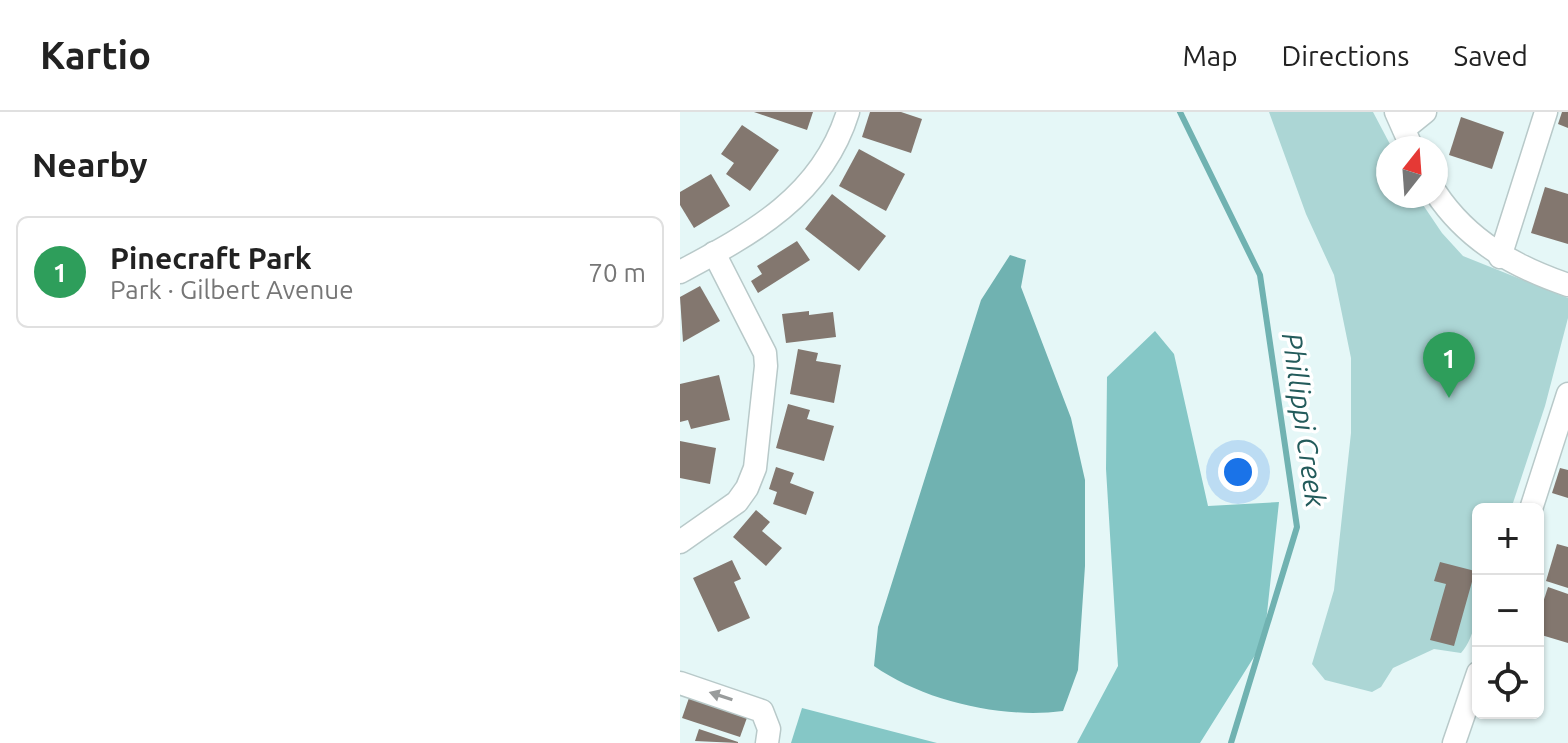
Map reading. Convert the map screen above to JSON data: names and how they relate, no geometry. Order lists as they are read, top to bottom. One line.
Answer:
{"water":["Phillippi Creek"],"north":"top","page":{"header":"Kartio","nav":["Map","Directions","Saved"],"heading":"Nearby","list":[{"mark":"1","name":"Pinecraft Park","note":"Park · Gilbert Avenue","value":"70 m"}],"pins":"1","map_buttons":["+","−"]}}
